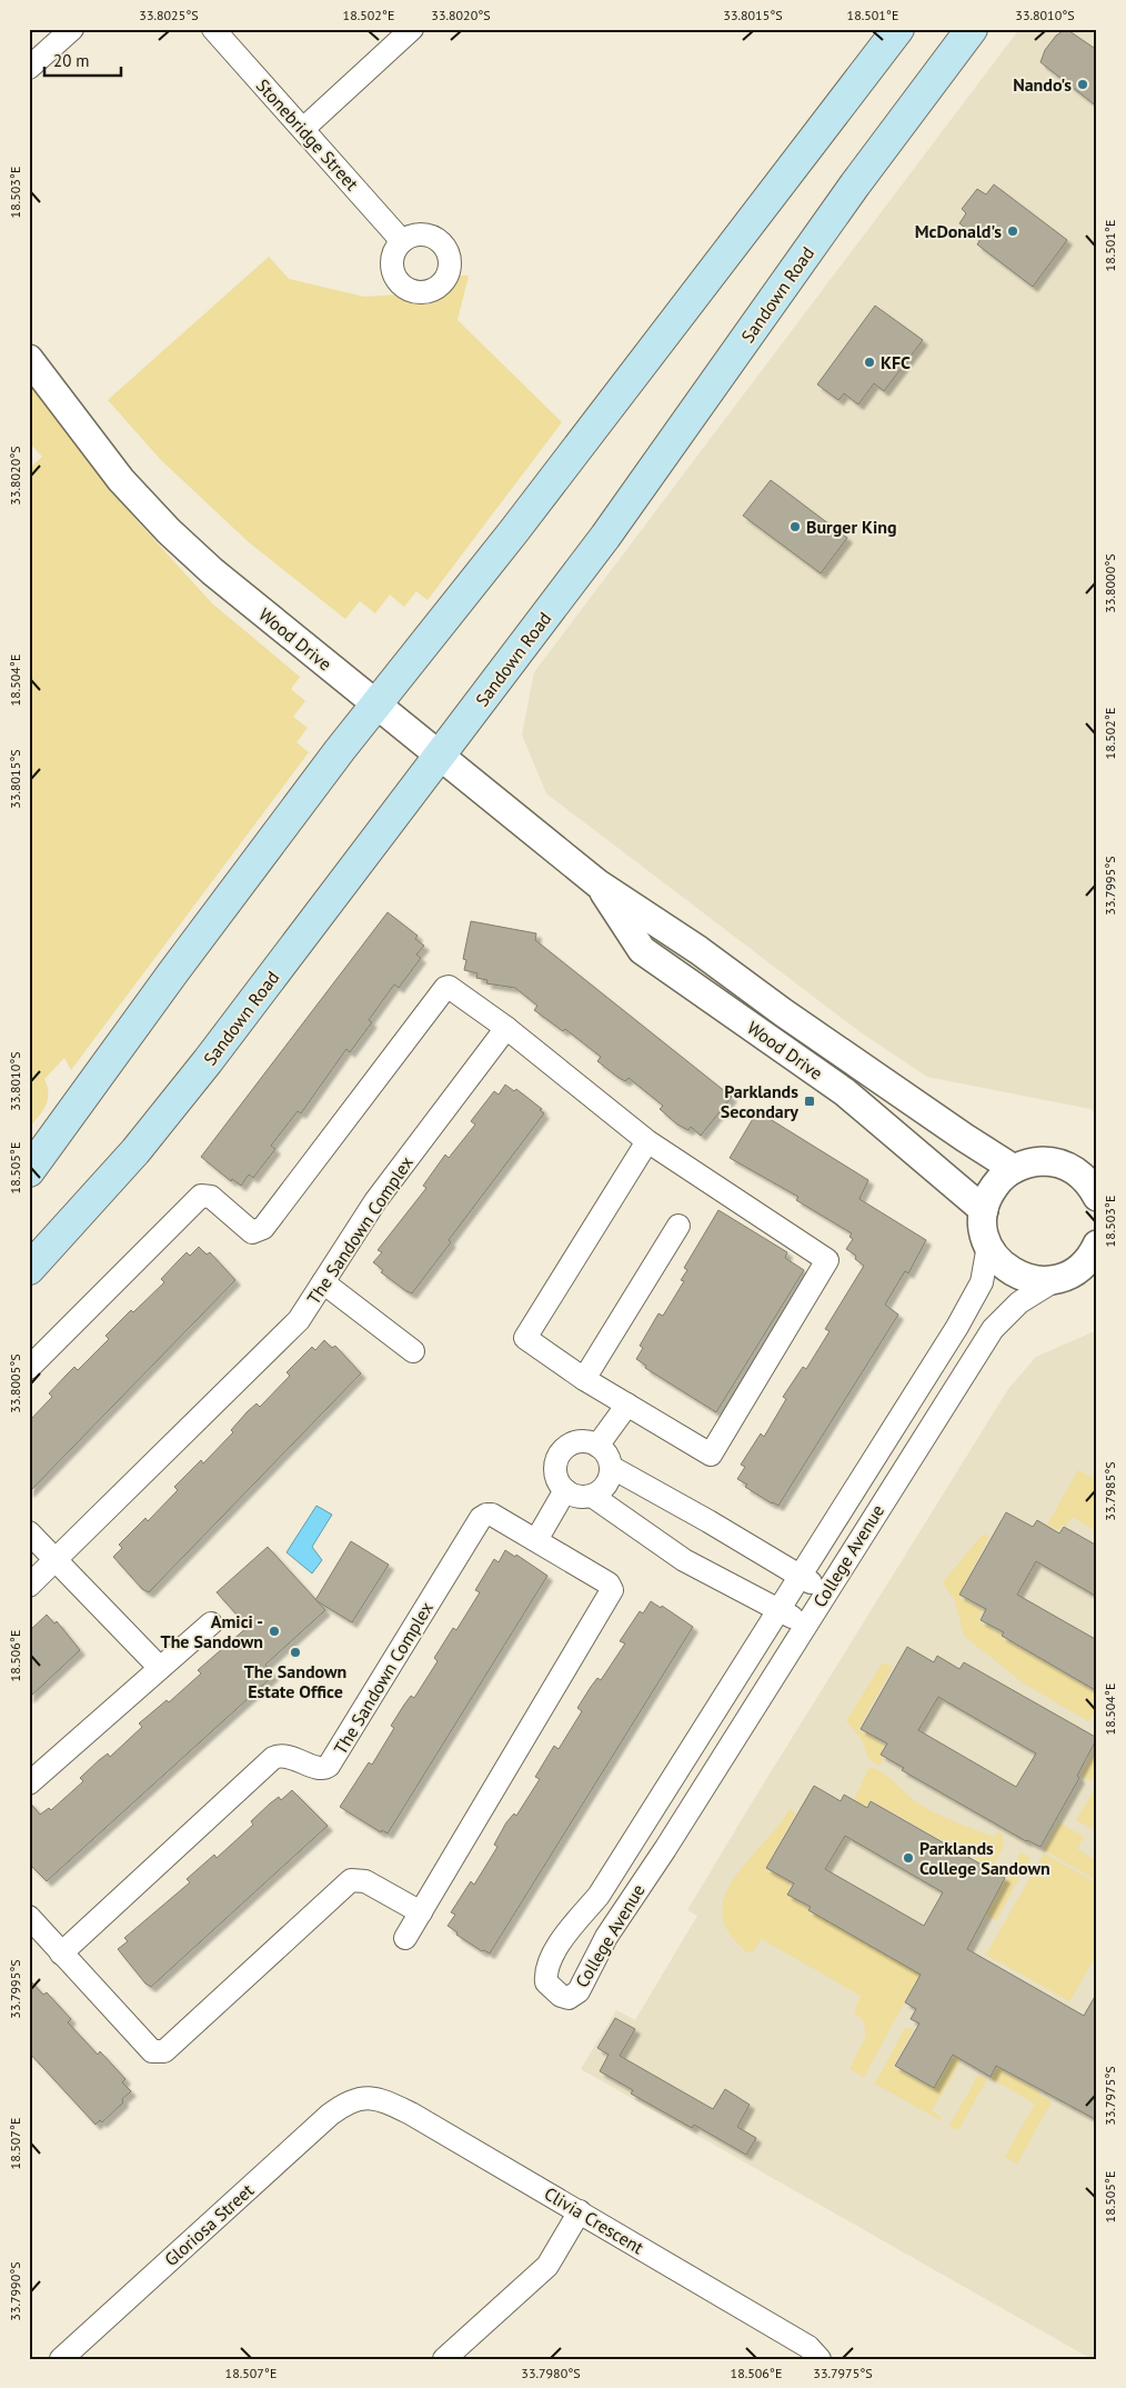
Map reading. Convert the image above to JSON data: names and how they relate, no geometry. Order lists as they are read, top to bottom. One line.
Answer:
{"streets":{"main road":["Sandown Road"],"street":["Stonebridge Street","Wood Drive","The Sandown Complex","College Avenue","Clivia Crescent","Gloriosa Street"]},"crossings":[["Sandown Road","Wood Drive"],["Clivia Crescent","Gloriosa Street"]],"places":{"other":["Nando's","McDonald's","KFC","Burger King","Amici - The Sandown","The Sandown Estate Office","Parklands College Sandown"],"transit":["Parklands Secondary"]},"scale_bar":"20 m","coordinates":["33.8025°S","18.502°E","33.8020°S","33.8015°S","18.501°E","33.8010°S","18.503°E","33.8000°S","18.504°E","33.7995°S","18.505°E","33.8005°S","33.7985°S","18.506°E","33.7975°S","18.507°E","33.7990°S","33.7980°S"]}
